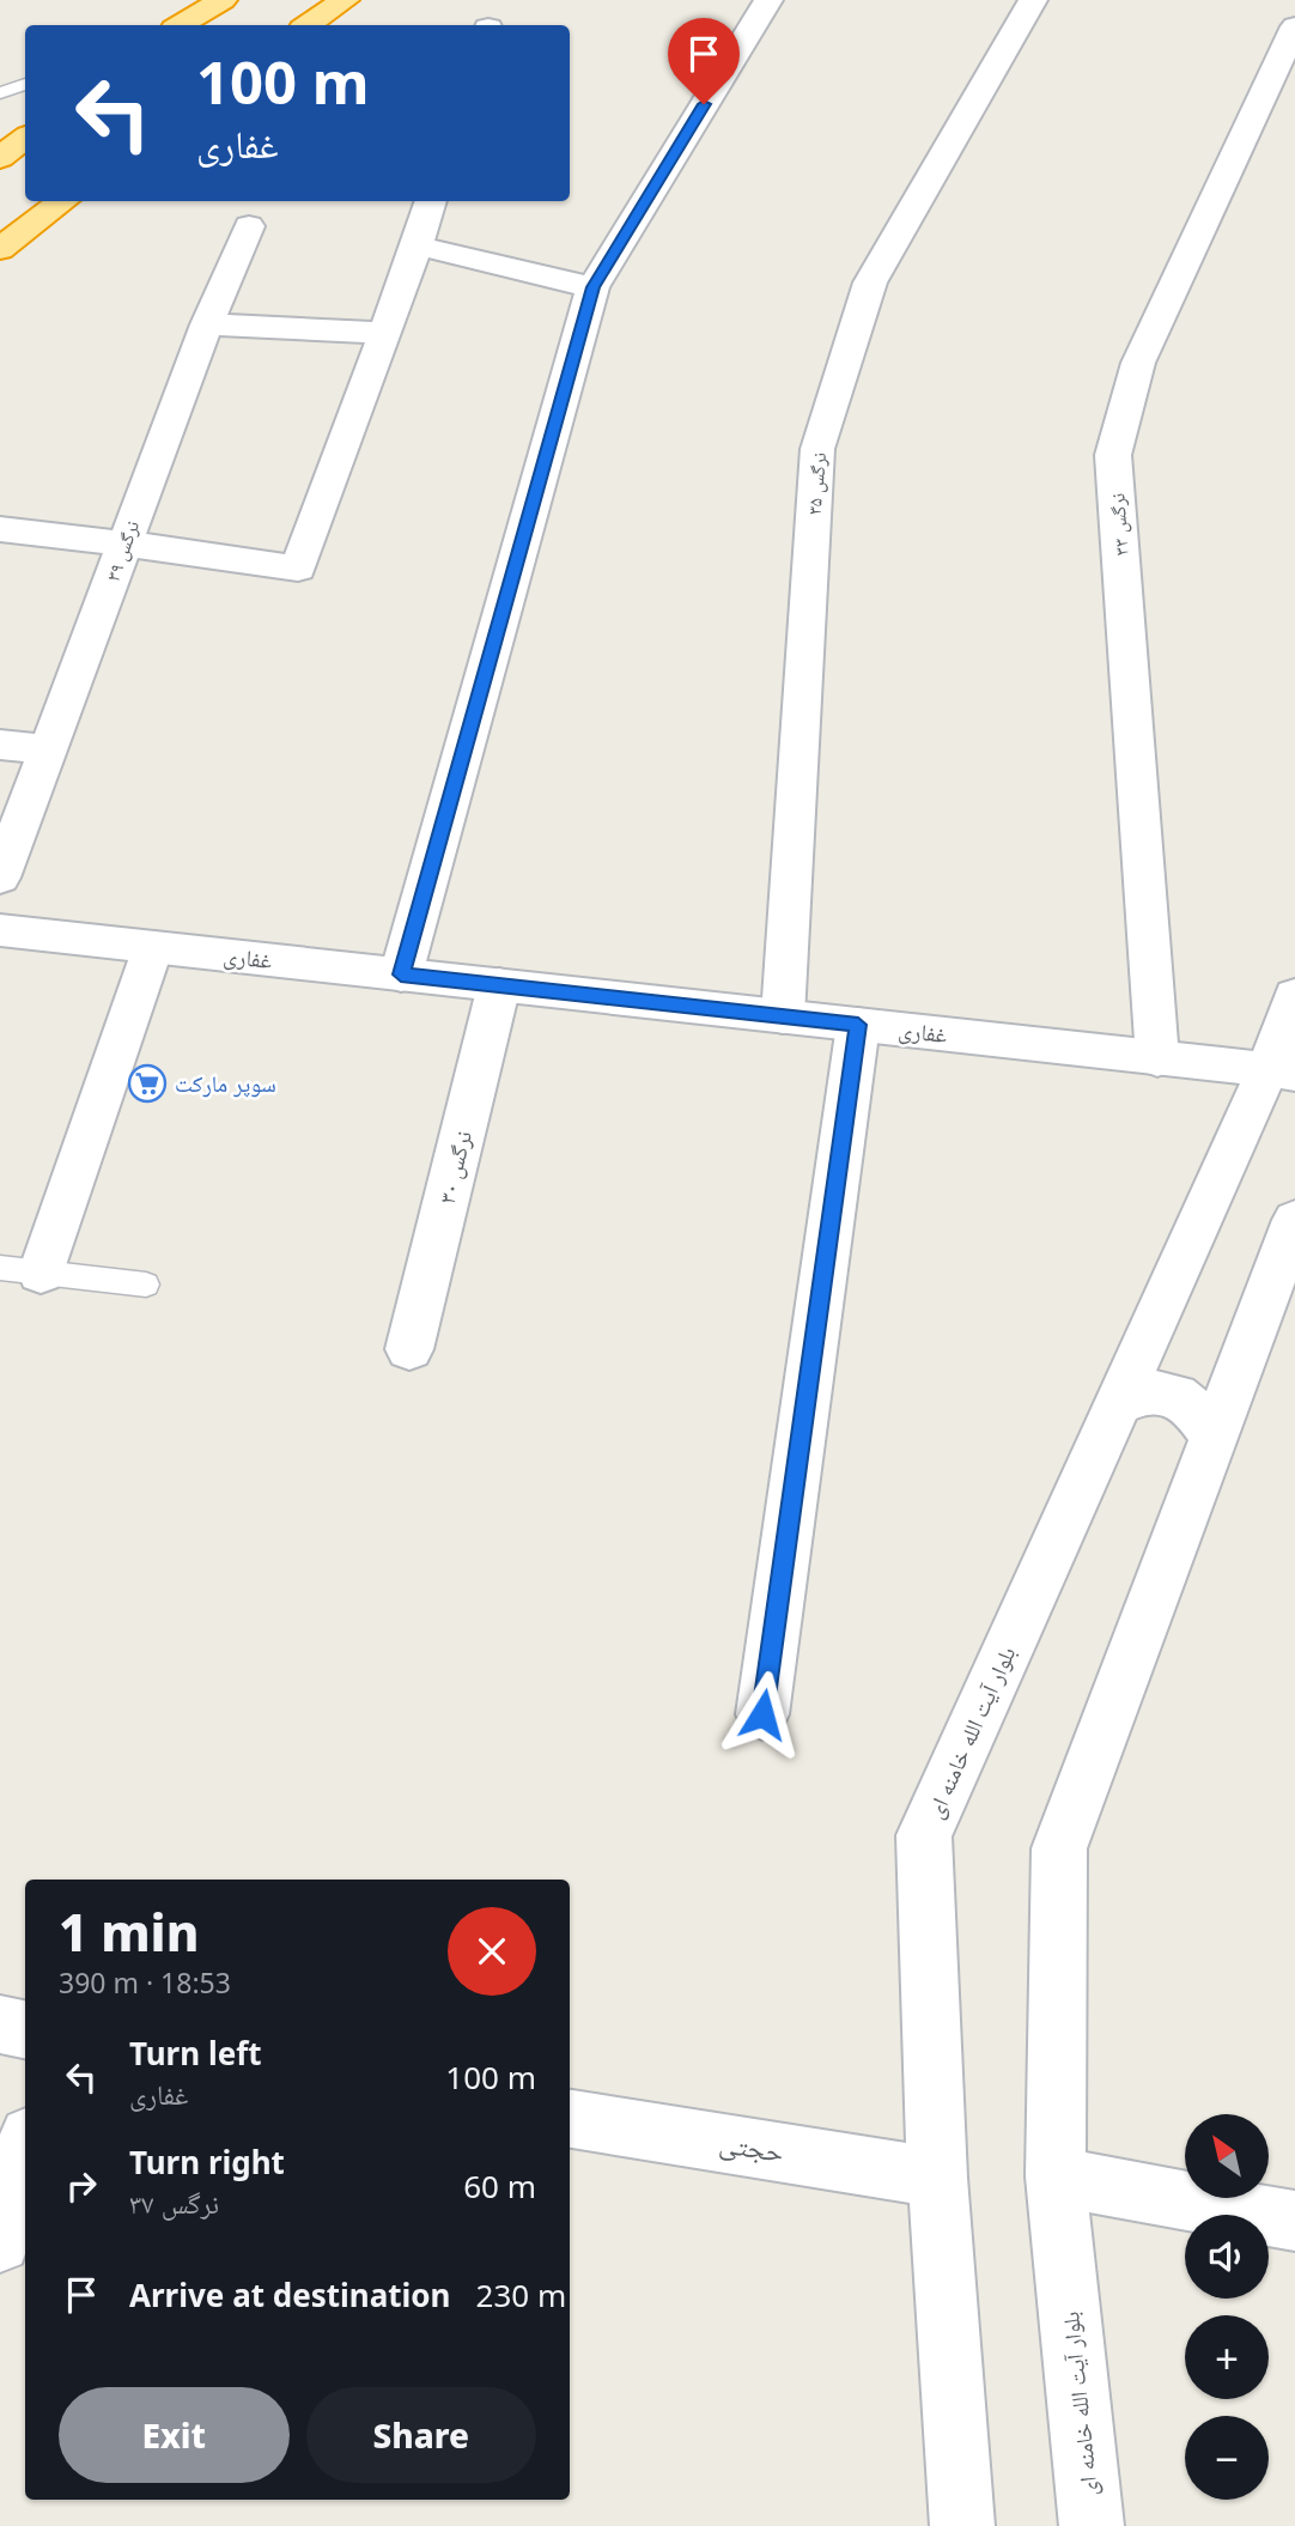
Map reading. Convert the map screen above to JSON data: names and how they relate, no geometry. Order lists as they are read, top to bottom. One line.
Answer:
{"streets":{"street":["نرگس ۳۵","نرگس ۳۳","نرگس ۳۹","غفاری","نرگس ۳۰","بلوار آیت الله خامنه ای","حجتی"]},"crossings":[["نرگس ۳۵","غفاری"],["نرگس ۳۳","غفاری"],["غفاری","نرگس ۳۰"],["غفاری","بلوار آیت الله خامنه ای"],["بلوار آیت الله خامنه ای","حجتی"]],"places":{"supermarket":["سوپر مارکت"]},"north":"top left","page":{"turn":["100 m","غفاری"],"heading":["1 min","390 m · 18:53"],"list":[{"name":"Turn left","note":"غفاری","value":"100 m"},{"name":"Turn right","note":"نرگس ۳۷","value":"60 m"},{"name":"Arrive at destination","value":"230 m"}],"map_buttons":["+","−"],"buttons":["Exit","Share"]}}
